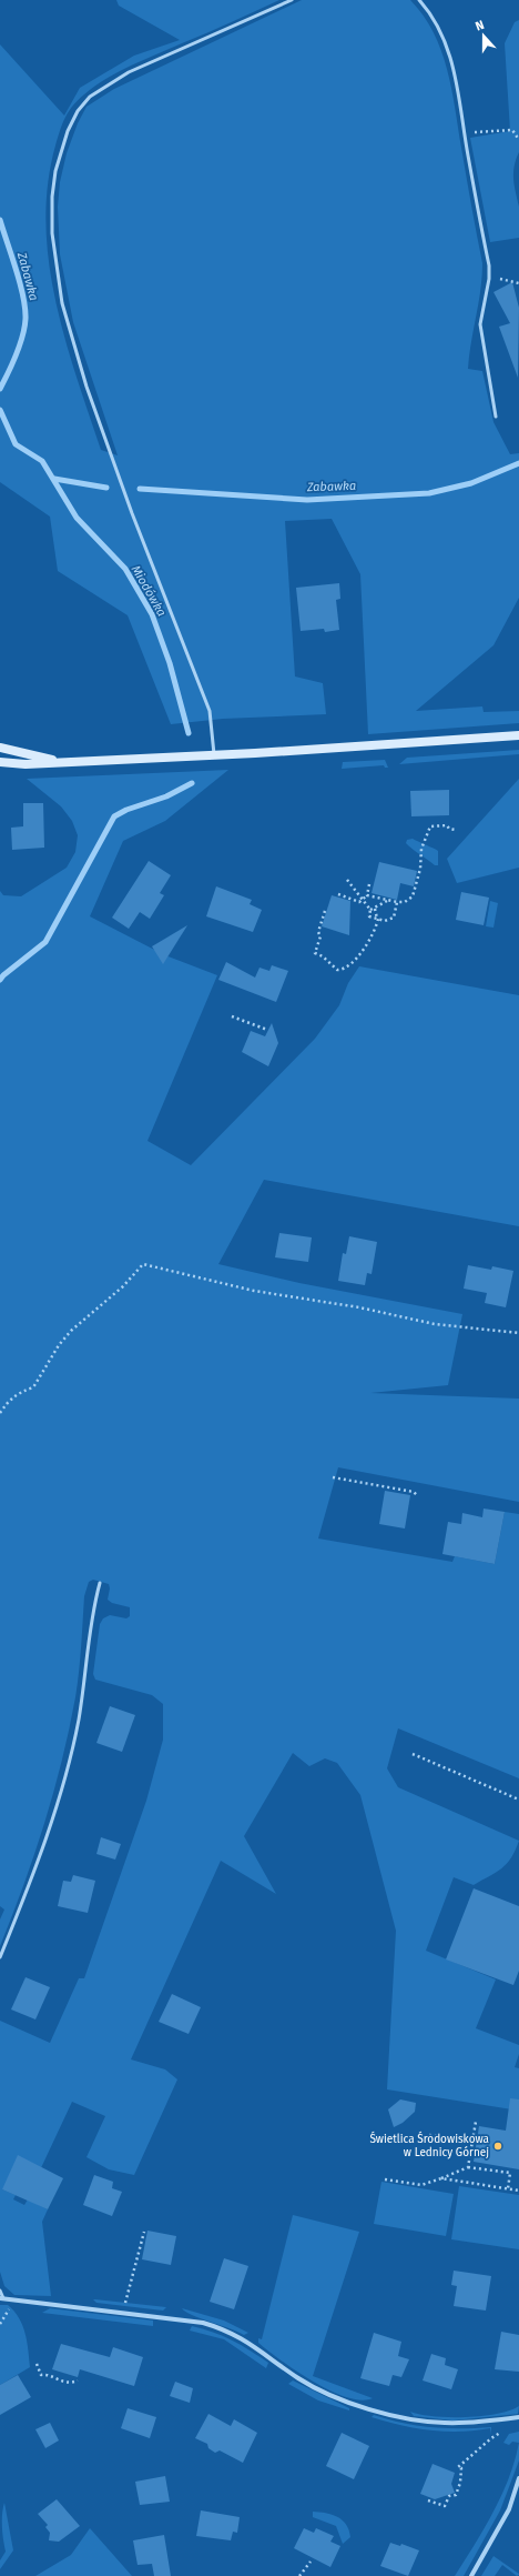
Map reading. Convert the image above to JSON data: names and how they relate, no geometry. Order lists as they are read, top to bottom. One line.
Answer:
{"water":["Zabawka","Miodówka"],"places":["Świetlica Środowiskowa w Lednicy Górnej"],"north":"top"}
